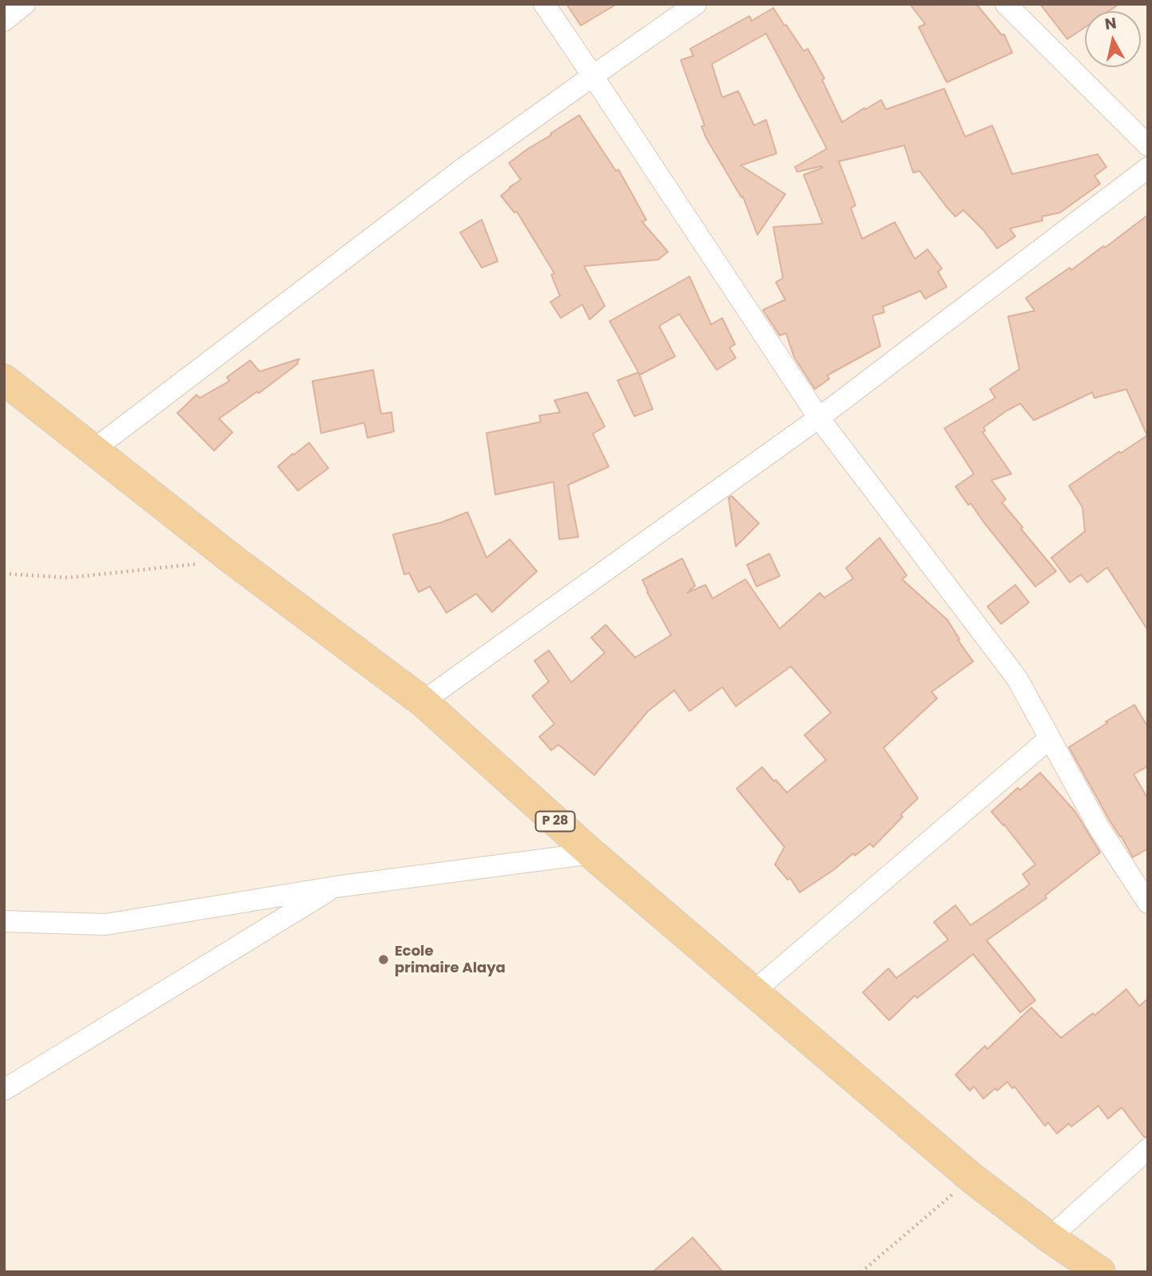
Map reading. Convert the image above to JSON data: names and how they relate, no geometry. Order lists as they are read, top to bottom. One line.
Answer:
{"streets":{"main road":["P 28"]},"places":["Ecole primaire Alaya"],"north":"top"}
